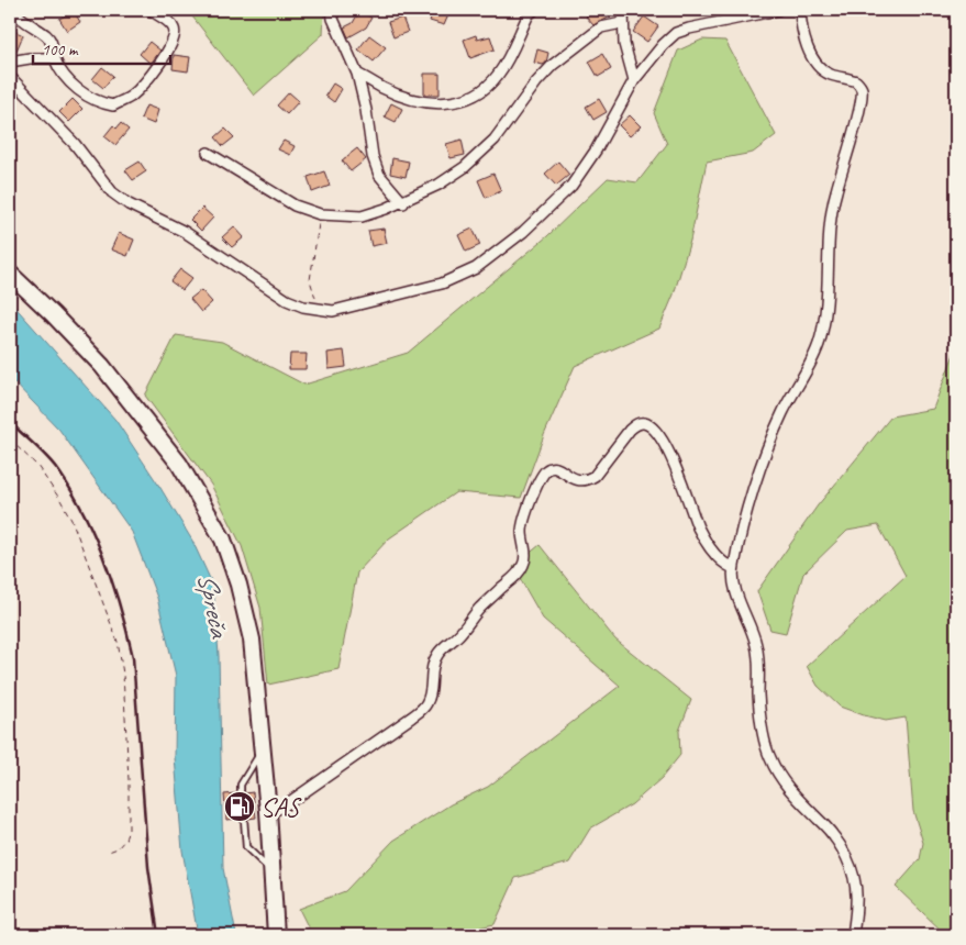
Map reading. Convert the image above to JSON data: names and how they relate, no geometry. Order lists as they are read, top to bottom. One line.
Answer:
{"water":["Spreča"],"places":{"fuel station":["SAS"]},"scale_bar":"100 m"}
